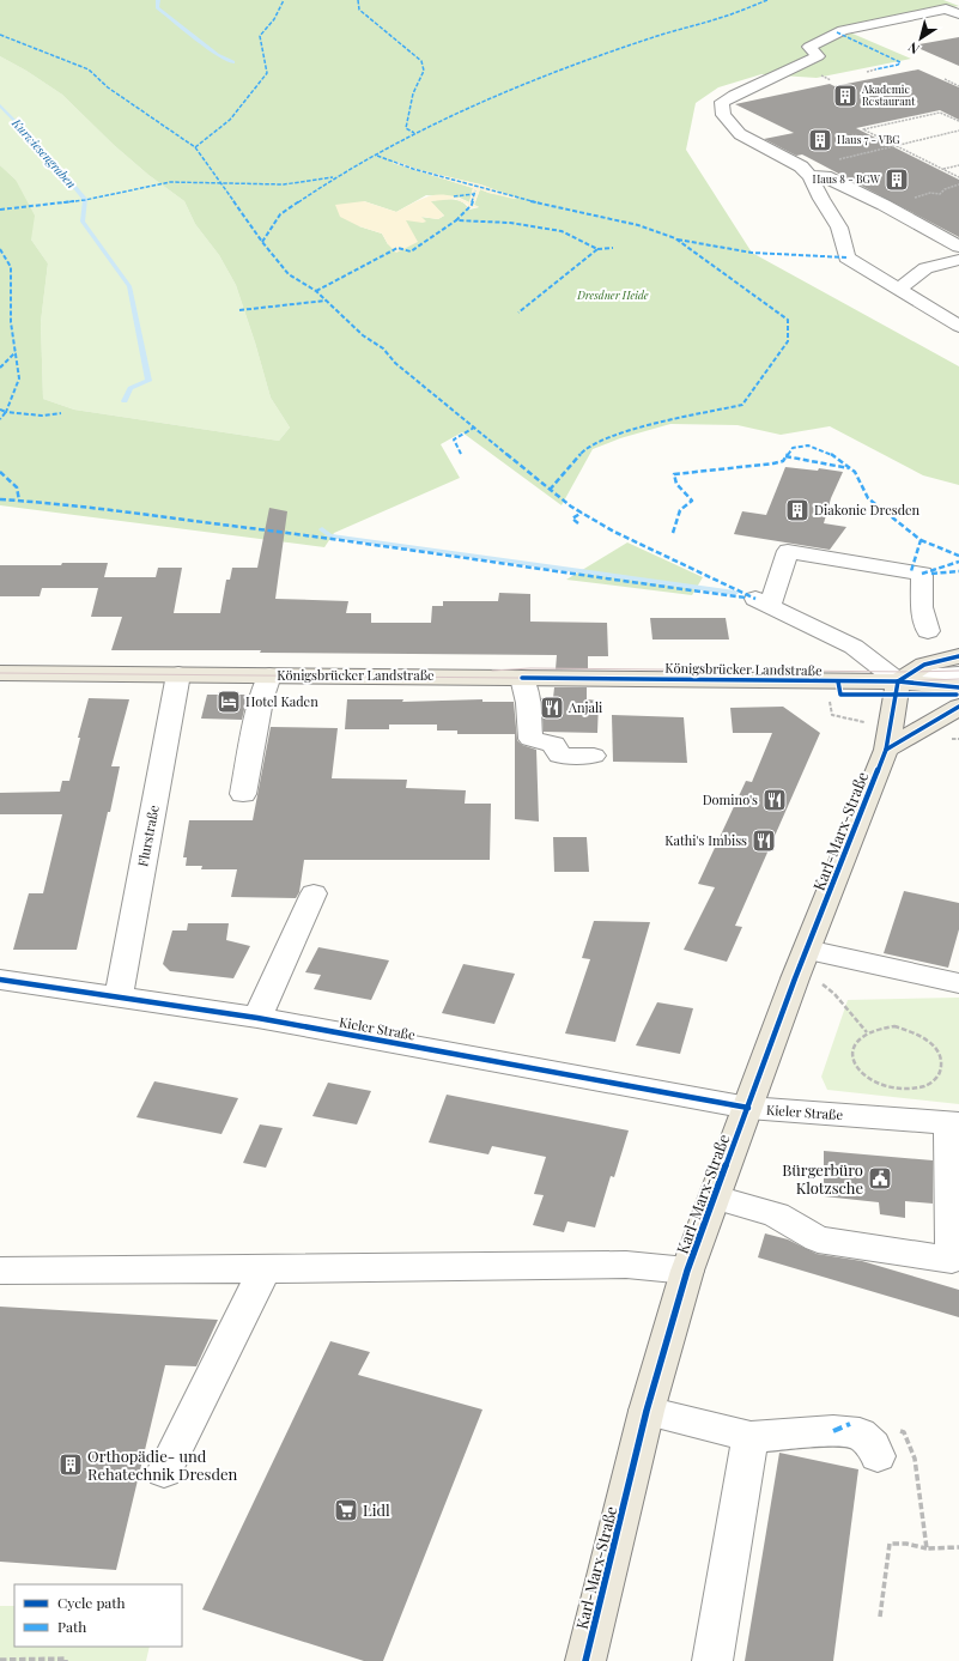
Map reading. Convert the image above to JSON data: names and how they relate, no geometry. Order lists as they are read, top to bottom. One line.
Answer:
{"streets":{"main road":["Königsbrücker Landstraße","Karl-Marx-Straße"],"street":["Flurstraße","Kieler Straße"]},"crossings":[["Königsbrücker Landstraße","Karl-Marx-Straße"],["Königsbrücker Landstraße","Flurstraße"],["Karl-Marx-Straße","Kieler Straße"],["Flurstraße","Kieler Straße"]],"water":["Kurwiesengraben"],"parks":["Dresdner Heide"],"places":{"building":["Akademie Restaurant","Haus 7 - VBG","Haus 8 - BGW","Diakonie Dresden","Orthopädie- und Rehatechnik Dresden"],"hotel":["Hotel Kaden"],"restaurant":["Anjali","Domino's","Kathi's Imbiss"],"public building":["Bürgerbüro Klotzsche"],"supermarket":["Lidl"]},"legend":["Cycle path","Path"],"north":"bottom left"}
